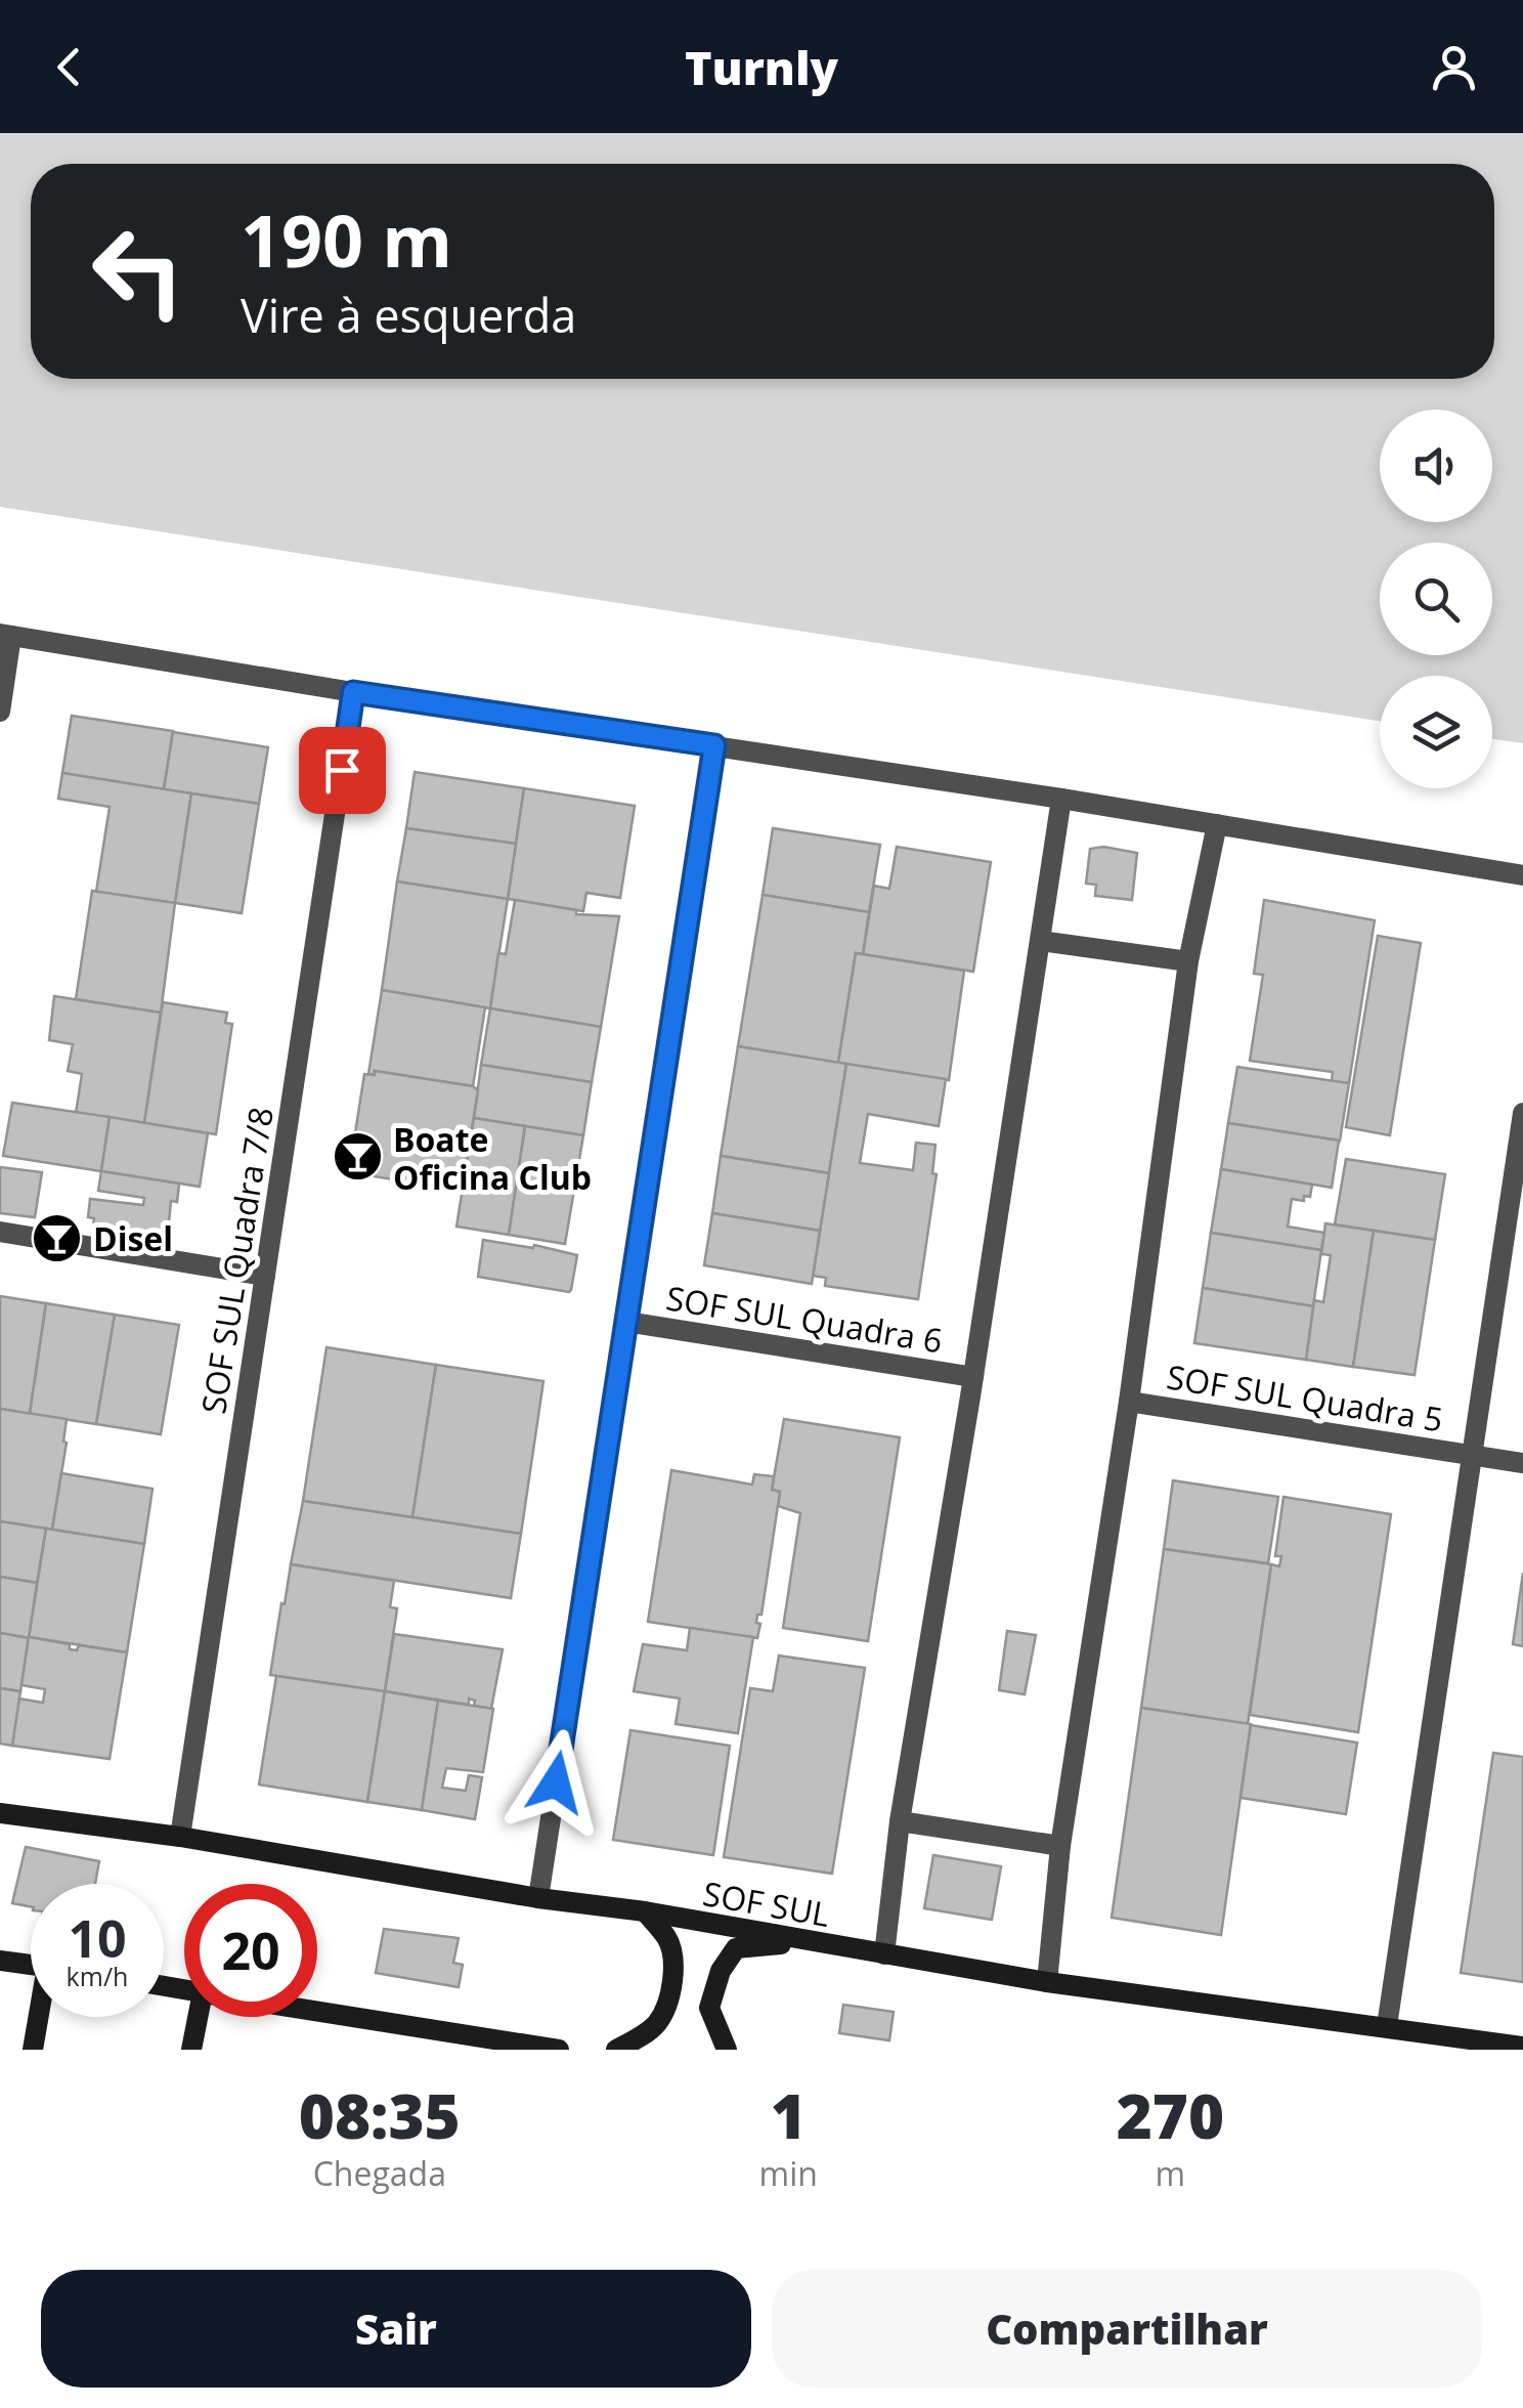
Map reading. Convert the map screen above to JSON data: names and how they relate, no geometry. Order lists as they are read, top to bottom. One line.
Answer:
{"streets":{"street":["SOF SUL"],"lane":["SOF SUL Quadra 7/8","SOF SUL Quadra 6","SOF SUL Quadra 5"]},"crossings":[["SOF SUL Quadra 7/8","SOF SUL"]],"places":{"bar":["Boate Oficina Club","Disel"]},"page":{"header":"Turnly","turn":["190 m","Vire à esquerda"],"speed":"10 km/h","limit":"20","eta":["08:35","Chegada","1","min","270","m"],"buttons":["Sair","Compartilhar"]}}
